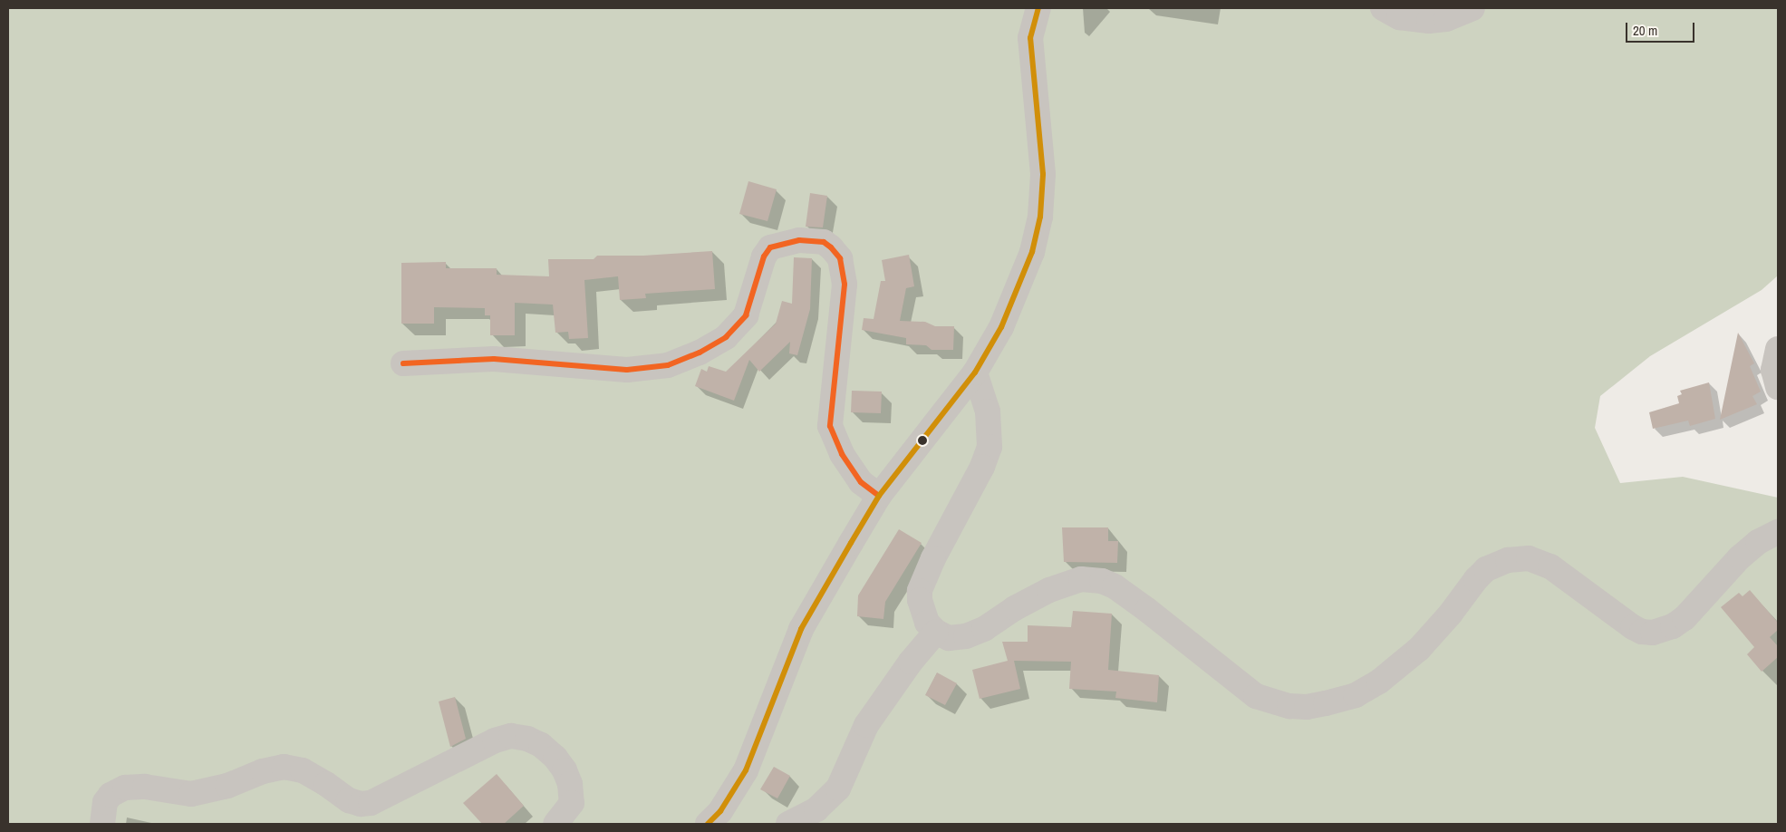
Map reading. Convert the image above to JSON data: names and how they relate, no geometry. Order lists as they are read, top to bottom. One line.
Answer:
{"scale_bar":"20 m"}
